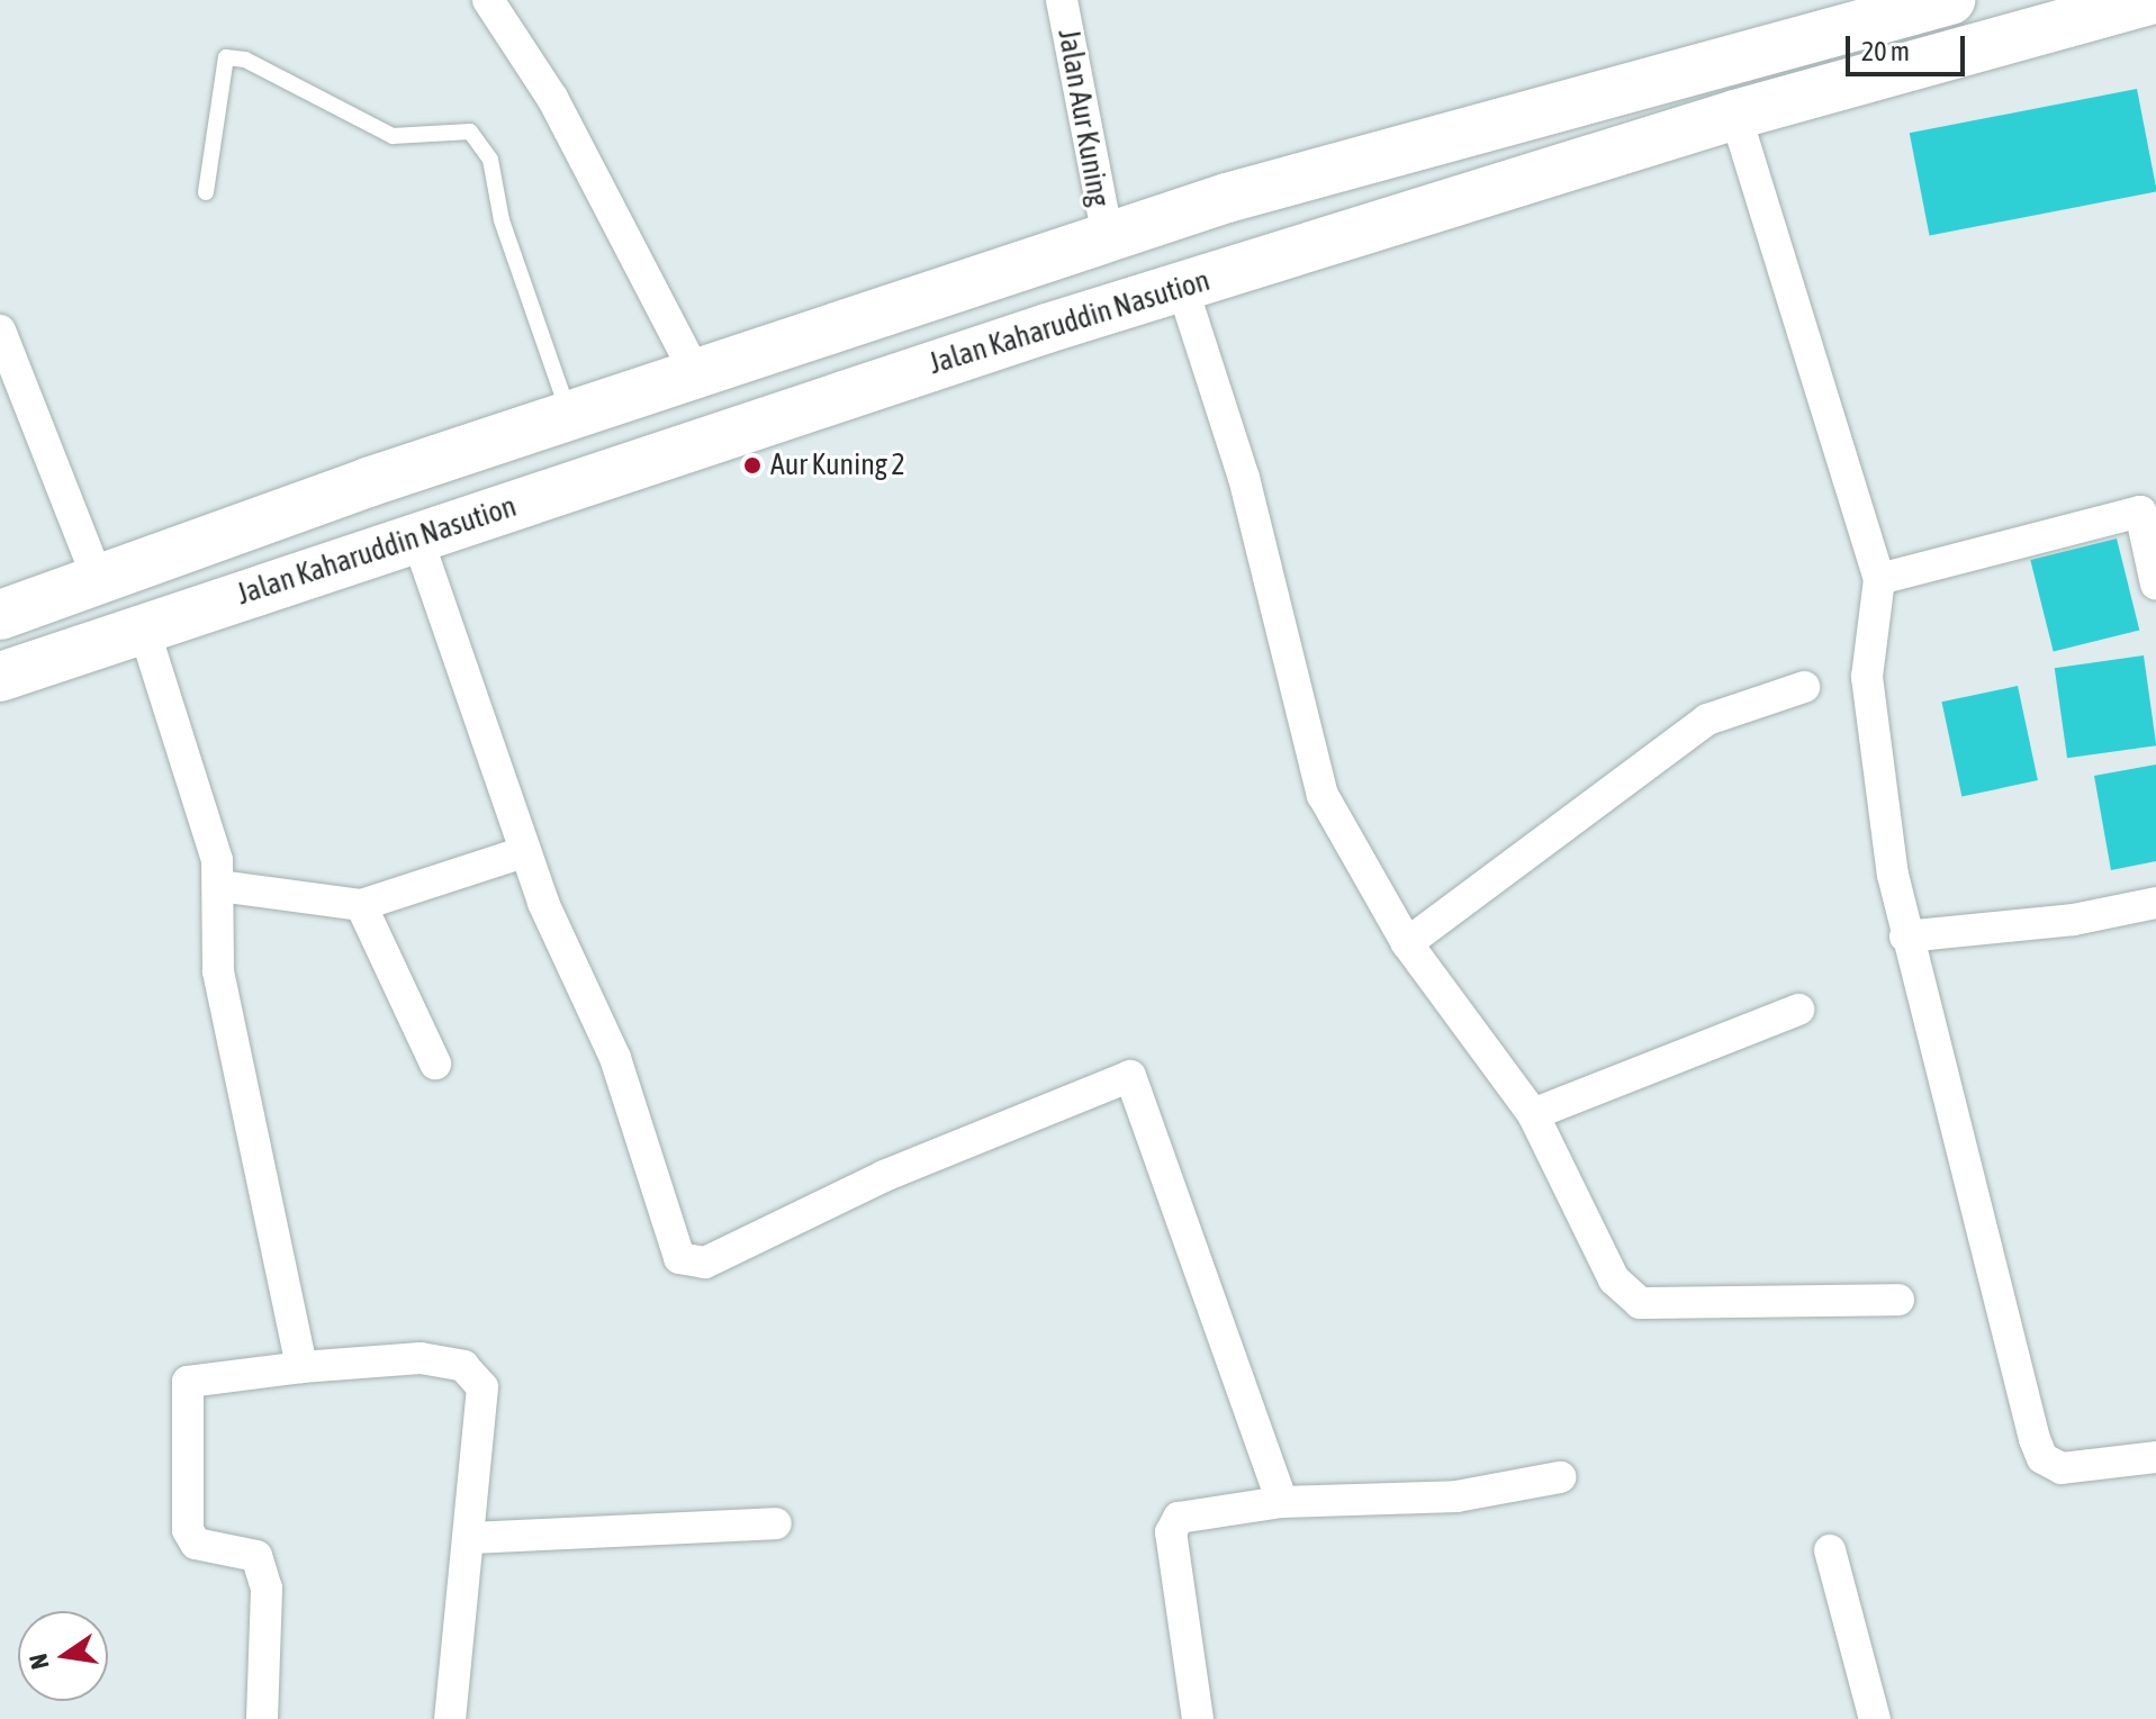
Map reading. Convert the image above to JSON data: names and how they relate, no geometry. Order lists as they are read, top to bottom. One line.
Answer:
{"streets":{"highway":["Jalan Kaharuddin Nasution"],"street":["Jalan Aur Kuning"]},"places":["Aur Kuning 2"],"scale_bar":"20 m","north":"left"}
